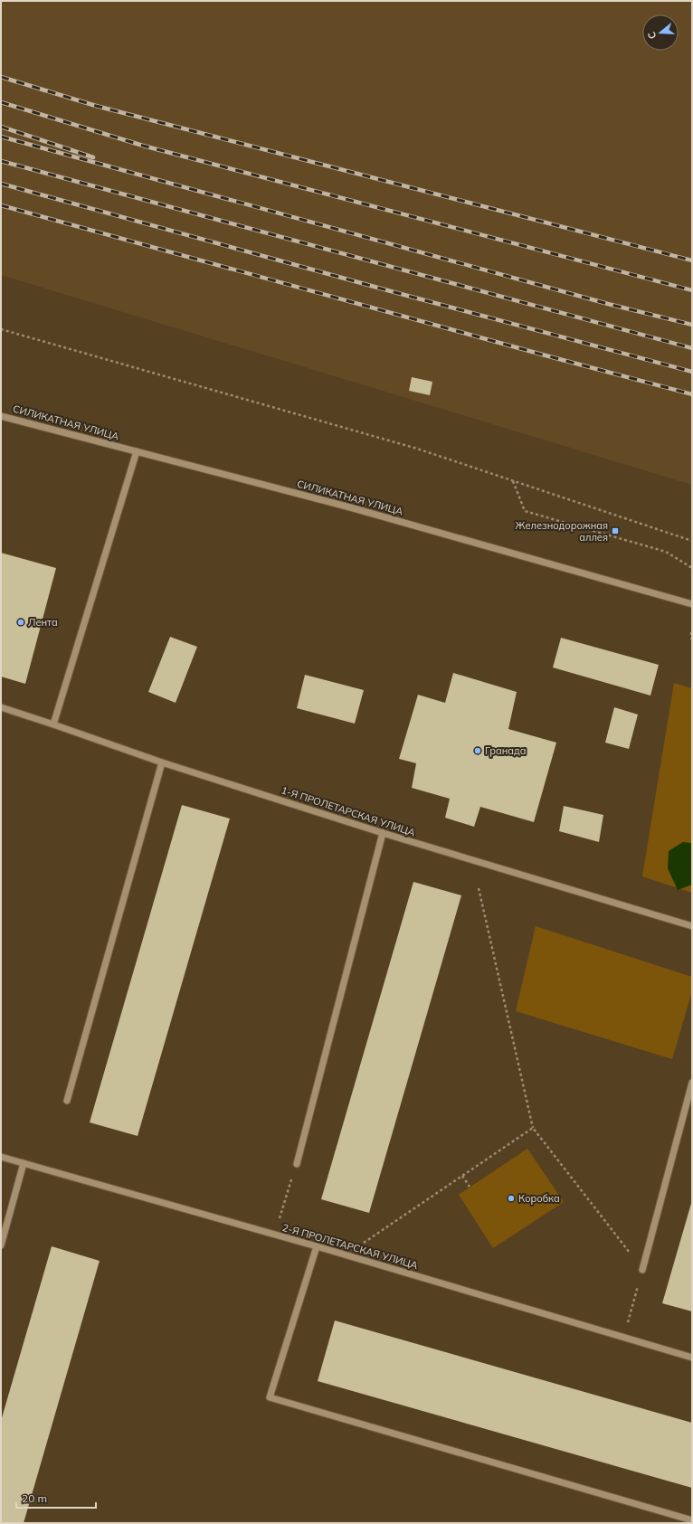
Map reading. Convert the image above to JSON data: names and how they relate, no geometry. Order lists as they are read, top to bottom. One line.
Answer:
{"streets":{"street":["СИЛИКАТНАЯ УЛИЦА","1-Я ПРОЛЕТАРСКАЯ УЛИЦА","2-Я ПРОЛЕТАРСКАЯ УЛИЦА"]},"places":{"transit":["Железнодорожная аллея"],"other":["Лента","Гранада","Коробка"]},"scale_bar":"20 m","north":"left"}
